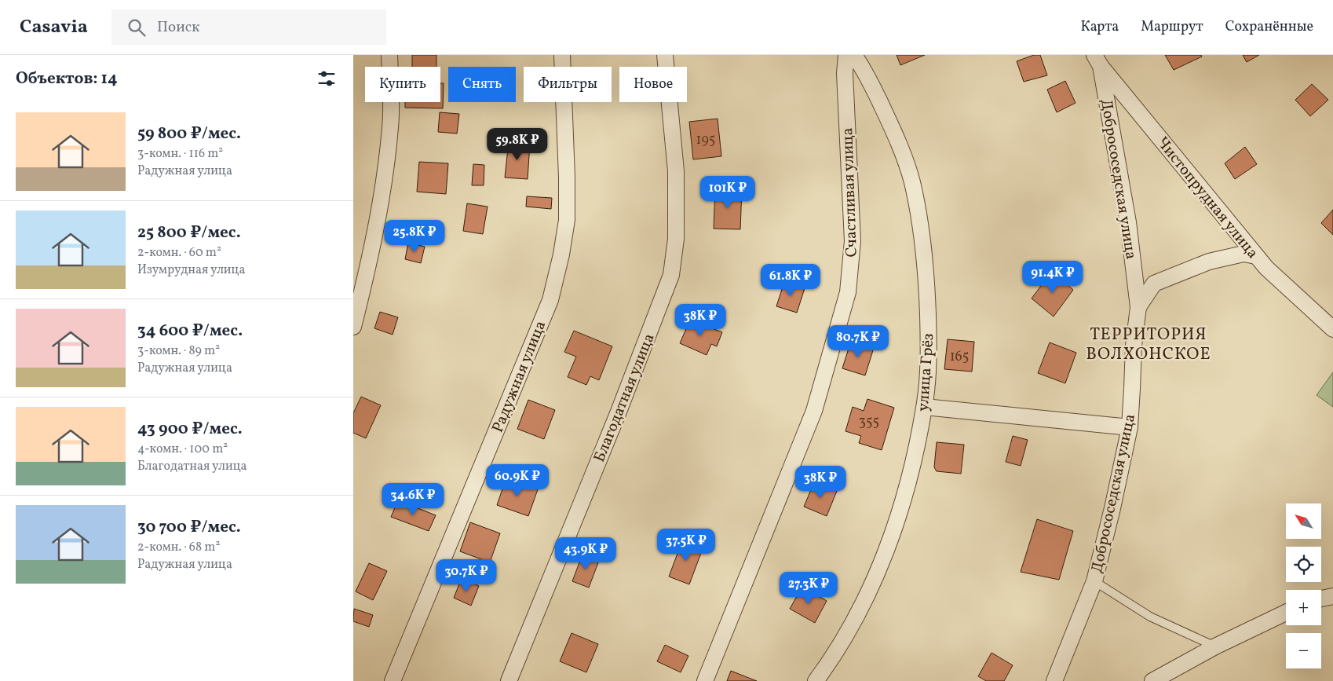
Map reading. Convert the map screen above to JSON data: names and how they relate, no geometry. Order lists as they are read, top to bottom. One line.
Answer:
{"streets":{"street":["Добрососедская улица","Счастливая улица","Чистопрудная улица","улица Грёз","Радужная улица","Благодатная улица"]},"crossings":[["Добрососедская улица","Чистопрудная улица"]],"districts":["ТЕРРИТОРИЯ ВОЛХОНСКОЕ"],"house_numbers":["195","165","355"],"north":"top left","page":{"header":"Casavia","search":"Поиск","nav":["Карта","Маршрут","Сохранённые"],"heading":"Объектов: 14","chip":["Купить","Снять","Фильтры","Новое"],"list":[{"name":"59 800 ₽/мес.","note":"3-комн. · 116 m² · Радужная улица"},{"name":"25 800 ₽/мес.","note":"2-комн. · 60 m² · Изумрудная улица"},{"name":"34 600 ₽/мес.","note":"3-комн. · 89 m² · Радужная улица"},{"name":"43 900 ₽/мес.","note":"4-комн. · 100 m² · Благодатная улица"},{"name":"30 700 ₽/мес.","note":"2-комн. · 68 m² · Радужная улица"}],"price":["59.8K ₽","101K ₽","25.8K ₽","91.4K ₽","61.8K ₽","38K ₽","80.7K ₽","60.9K ₽","38K ₽","34.6K ₽","37.5K ₽","43.9K ₽","30.7K ₽","27.3K ₽"],"map_buttons":["+","−"]}}
